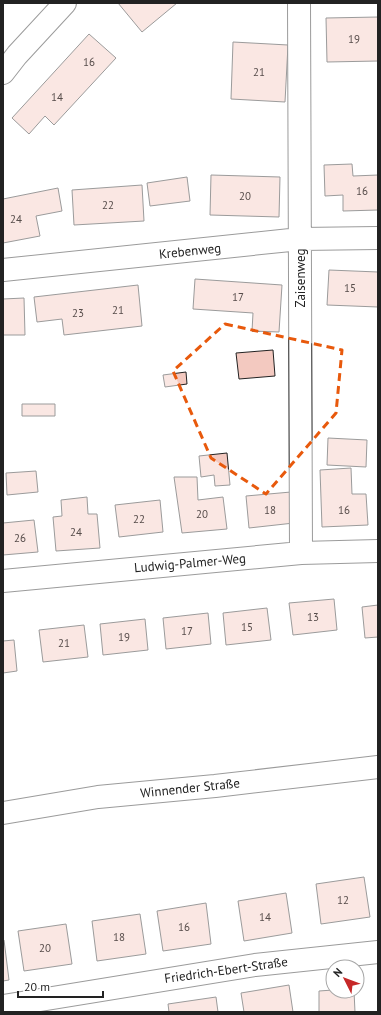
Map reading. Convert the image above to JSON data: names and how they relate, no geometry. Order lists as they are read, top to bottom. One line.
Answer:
{"streets":{"street":["Krebenweg","Zaisenweg","Ludwig-Palmer-Weg","Winnender Straße","Friedrich-Ebert-Straße"]},"crossings":[["Krebenweg","Zaisenweg"],["Zaisenweg","Ludwig-Palmer-Weg"]],"house_numbers":["19","16","21","14","16","20","22","24","15","17","21","23","18","16","20","22","24","26","13","15","17","19","21","12","14","16","18","20"],"scale_bar":"20 m","north":"top left"}
